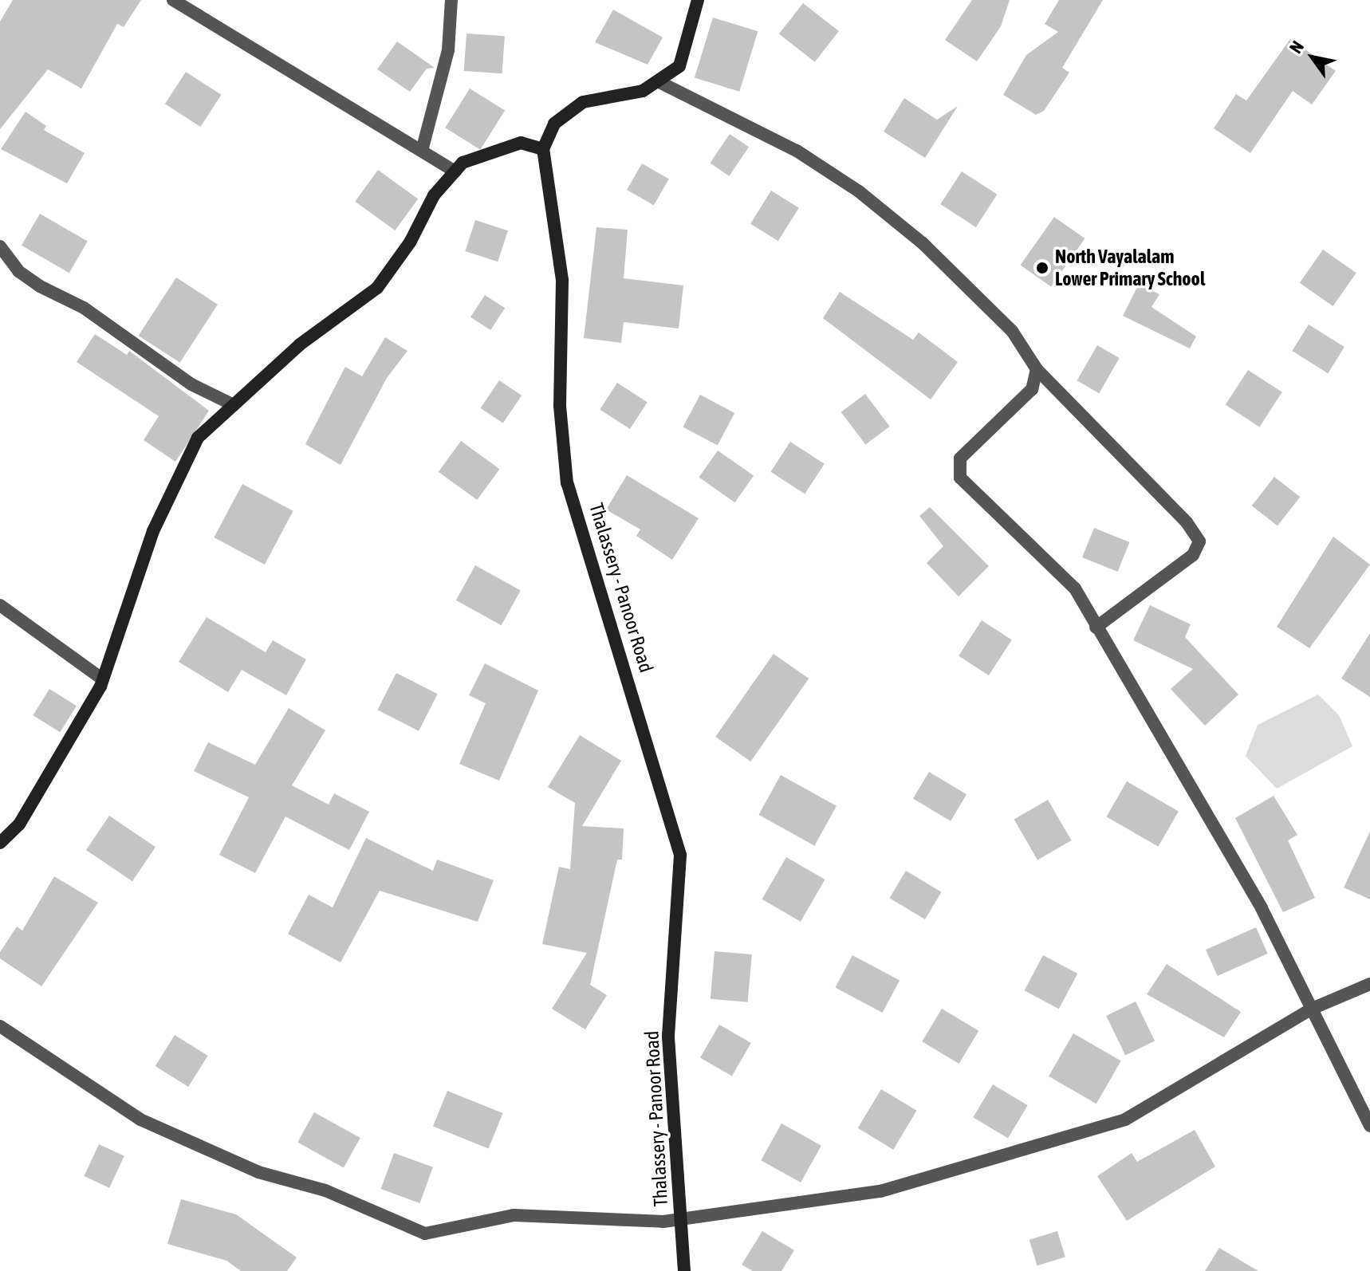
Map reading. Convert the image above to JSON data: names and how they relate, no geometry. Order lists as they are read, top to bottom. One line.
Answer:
{"streets":{"main road":["Thalassery - Panoor Road"]},"places":["North Vayalalam Lower Primary School"],"north":"top left"}
